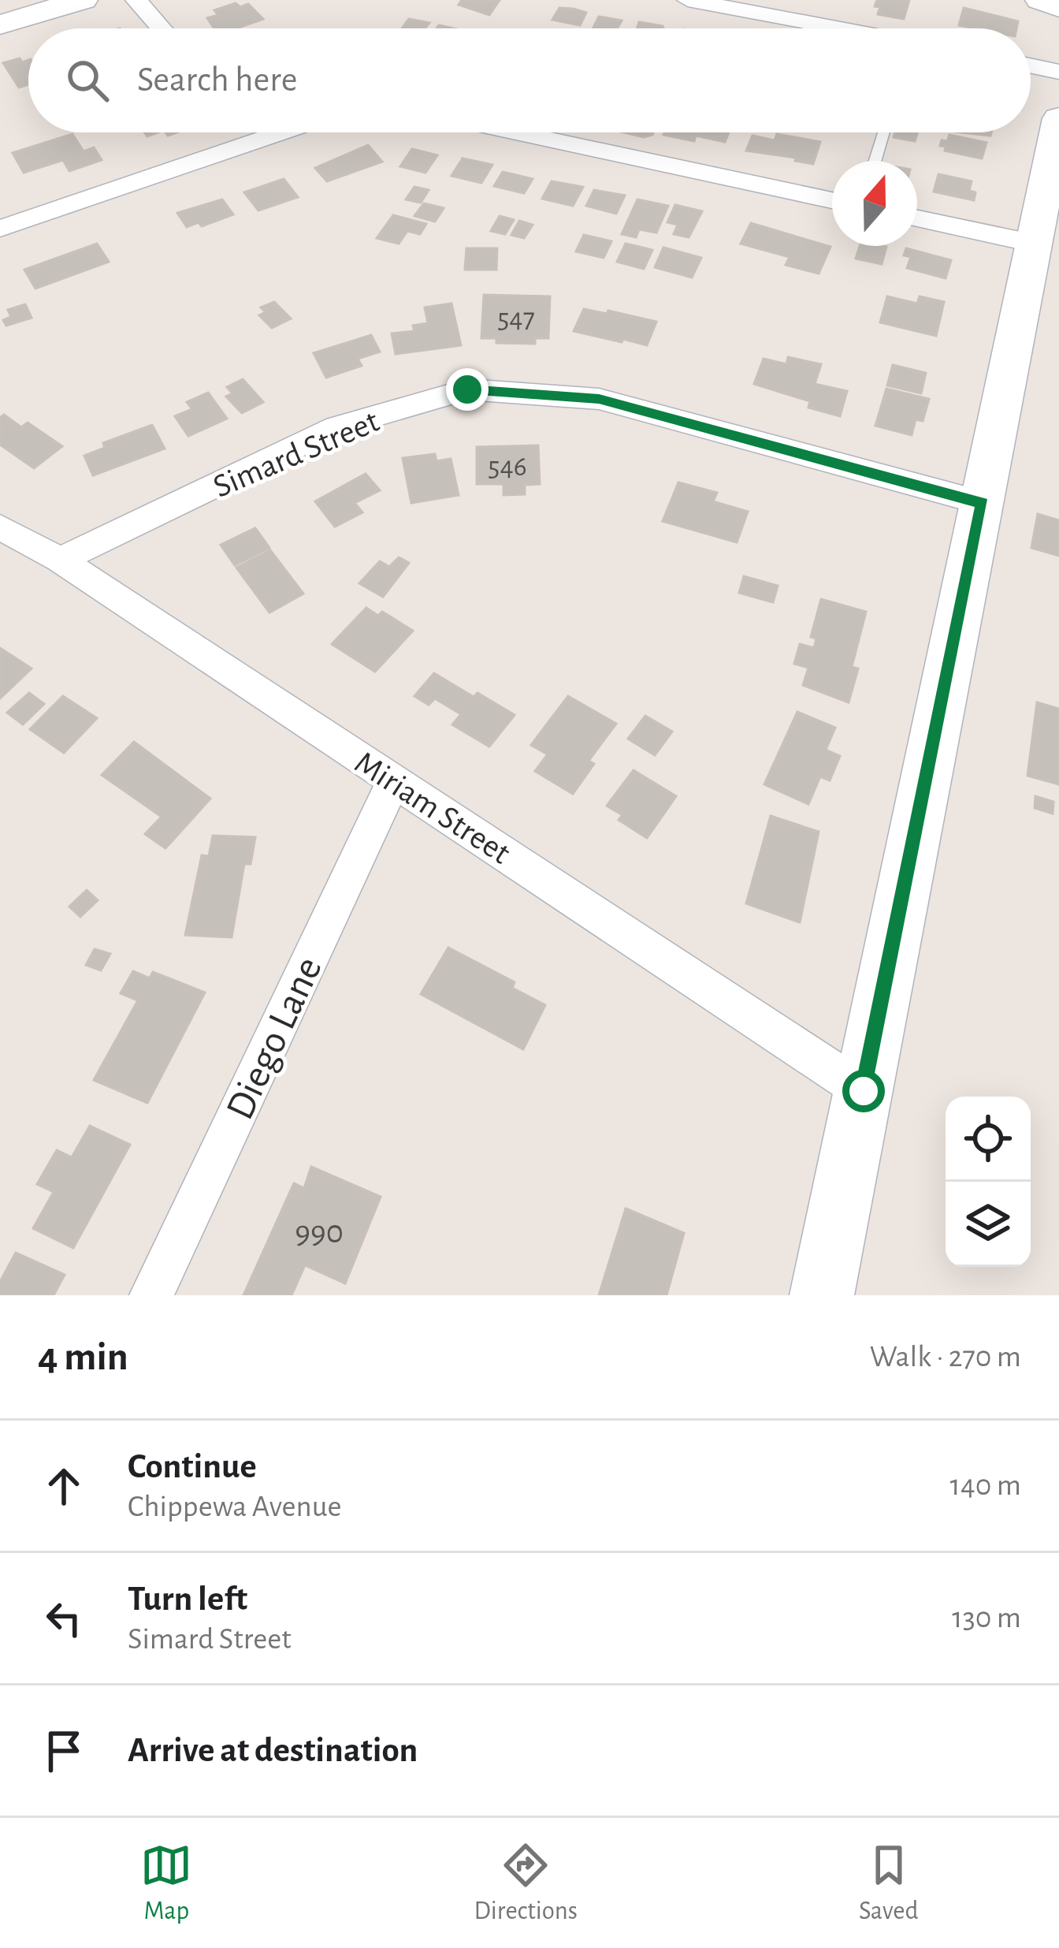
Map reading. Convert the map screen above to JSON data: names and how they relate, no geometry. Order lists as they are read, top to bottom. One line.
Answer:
{"streets":{"street":["Simard Street","Miriam Street","Diego Lane"]},"crossings":[["Simard Street","Miriam Street"],["Miriam Street","Diego Lane"]],"house_numbers":["547","546","990"],"north":"top","page":{"search":"Search here","heading":["4 min","Walk · 270 m"],"list":[["Continue","Chippewa Avenue","140 m"],["Turn left","Simard Street","130 m"],"Arrive at destination"],"nav":["Map","Directions","Saved"]}}
